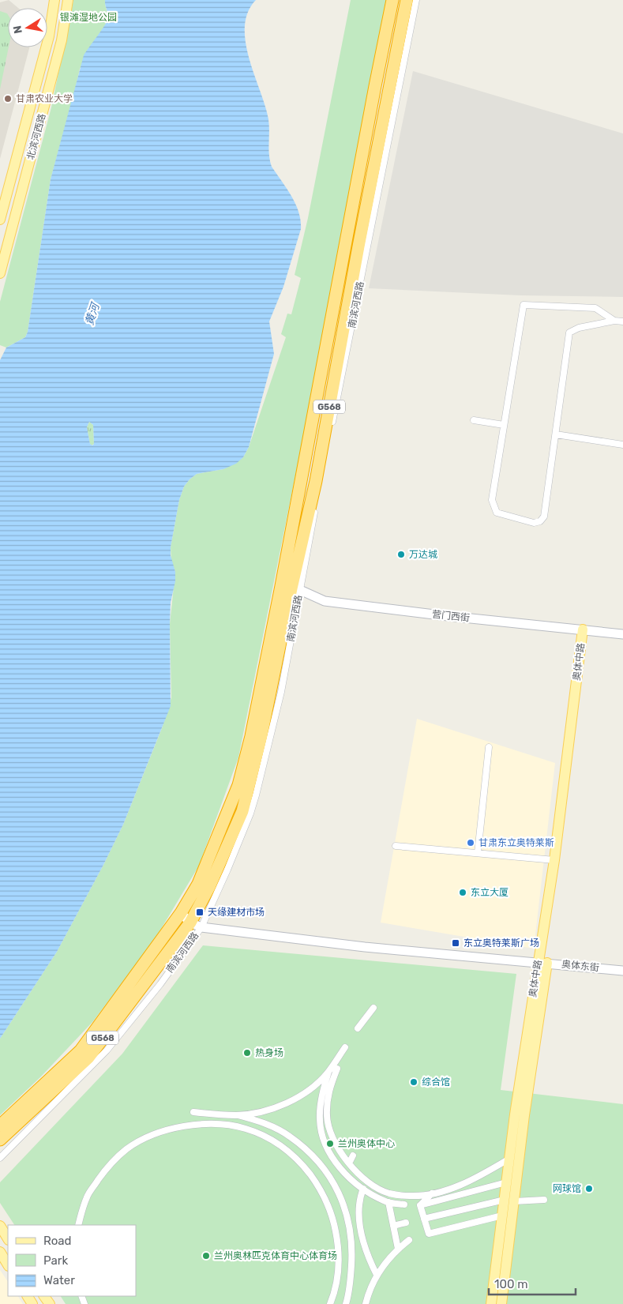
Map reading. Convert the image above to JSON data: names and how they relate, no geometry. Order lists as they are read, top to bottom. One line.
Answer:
{"streets":{"highway":["南滨河西路","G568"],"main road":["北滨河西路","营门西街","奥体中路","奥体东街"]},"crossings":[["南滨河西路","营门西街"],["南滨河西路","奥体东街"],["营门西街","奥体中路"],["奥体中路","奥体东街"]],"water":["黄河"],"parks":["银滩湿地公园"],"places":{"other":["甘肃农业大学","万达城","甘肃东立奥特莱斯","东立大厦","热身场","综合馆","兰州奥体中心","网球馆","兰州奥林匹克体育中心体育场"],"transit":["天缘建材市场","东立奥特莱斯广场"]},"legend":["Road","Park","Water"],"scale_bar":"100 m","north":"left"}
